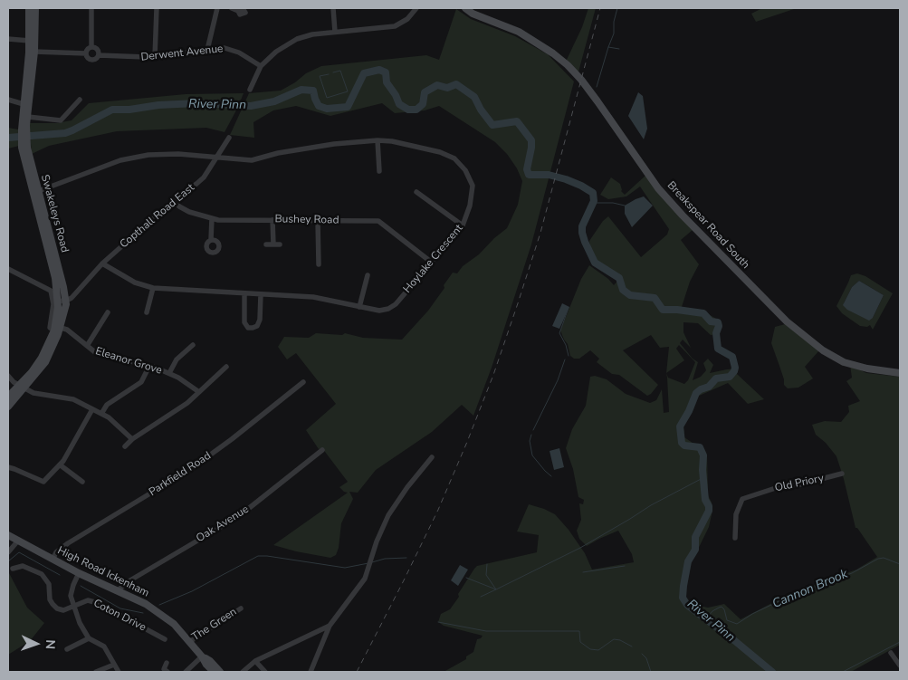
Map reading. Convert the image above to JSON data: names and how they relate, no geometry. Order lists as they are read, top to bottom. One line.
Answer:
{"streets":{"main road":["Swakeleys Road","Breakspear Road South","High Road Ickenham"],"street":["Derwent Avenue","Copthall Road East","Bushey Road","Hoylake Crescent","Eleanor Grove","Parkfield Road","Old Priory","Oak Avenue","Coton Drive","The Green"]},"crossings":[["Derwent Avenue","Swakeleys Road"],["Swakeleys Road","Copthall Road East"],["Swakeleys Road","Hoylake Crescent"],["Swakeleys Road","Eleanor Grove"],["Copthall Road East","Bushey Road"],["Copthall Road East","Hoylake Crescent"],["Bushey Road","Hoylake Crescent"],["Parkfield Road","High Road Ickenham"],["Oak Avenue","High Road Ickenham"],["High Road Ickenham","The Green"]],"water":["River Pinn","Cannon Brook"],"north":"right"}
